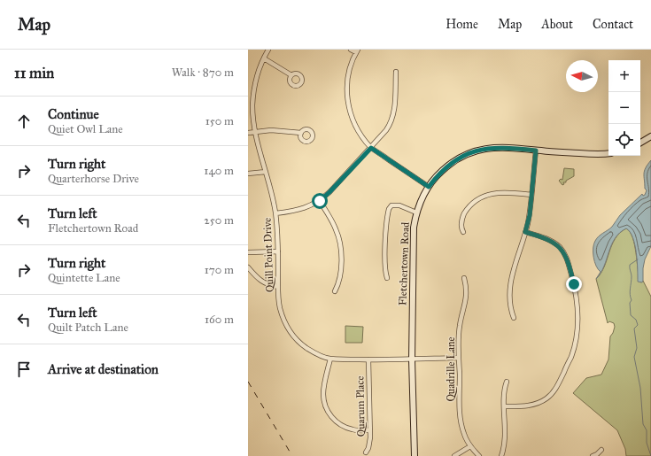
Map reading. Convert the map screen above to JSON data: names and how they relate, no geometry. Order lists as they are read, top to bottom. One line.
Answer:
{"streets":{"street":["Quill Point Drive","Fletchertown Road","Quadrille Lane","Quarum Place"]},"crossings":[["Quill Point Drive","Fletchertown Road"],["Quill Point Drive","Quadrille Lane"],["Quill Point Drive","Quarum Place"]],"north":"left","page":{"header":"Map","nav":["Home","Map","About","Contact"],"heading":["11 min","Walk · 870 m"],"map_buttons":["+","−"],"list":[["Continue","Quiet Owl Lane","150 m"],["Turn right","Quarterhorse Drive","140 m"],["Turn left","Fletchertown Road","250 m"],["Turn right","Quintette Lane","170 m"],["Turn left","Quilt Patch Lane","160 m"],"Arrive at destination"]}}
